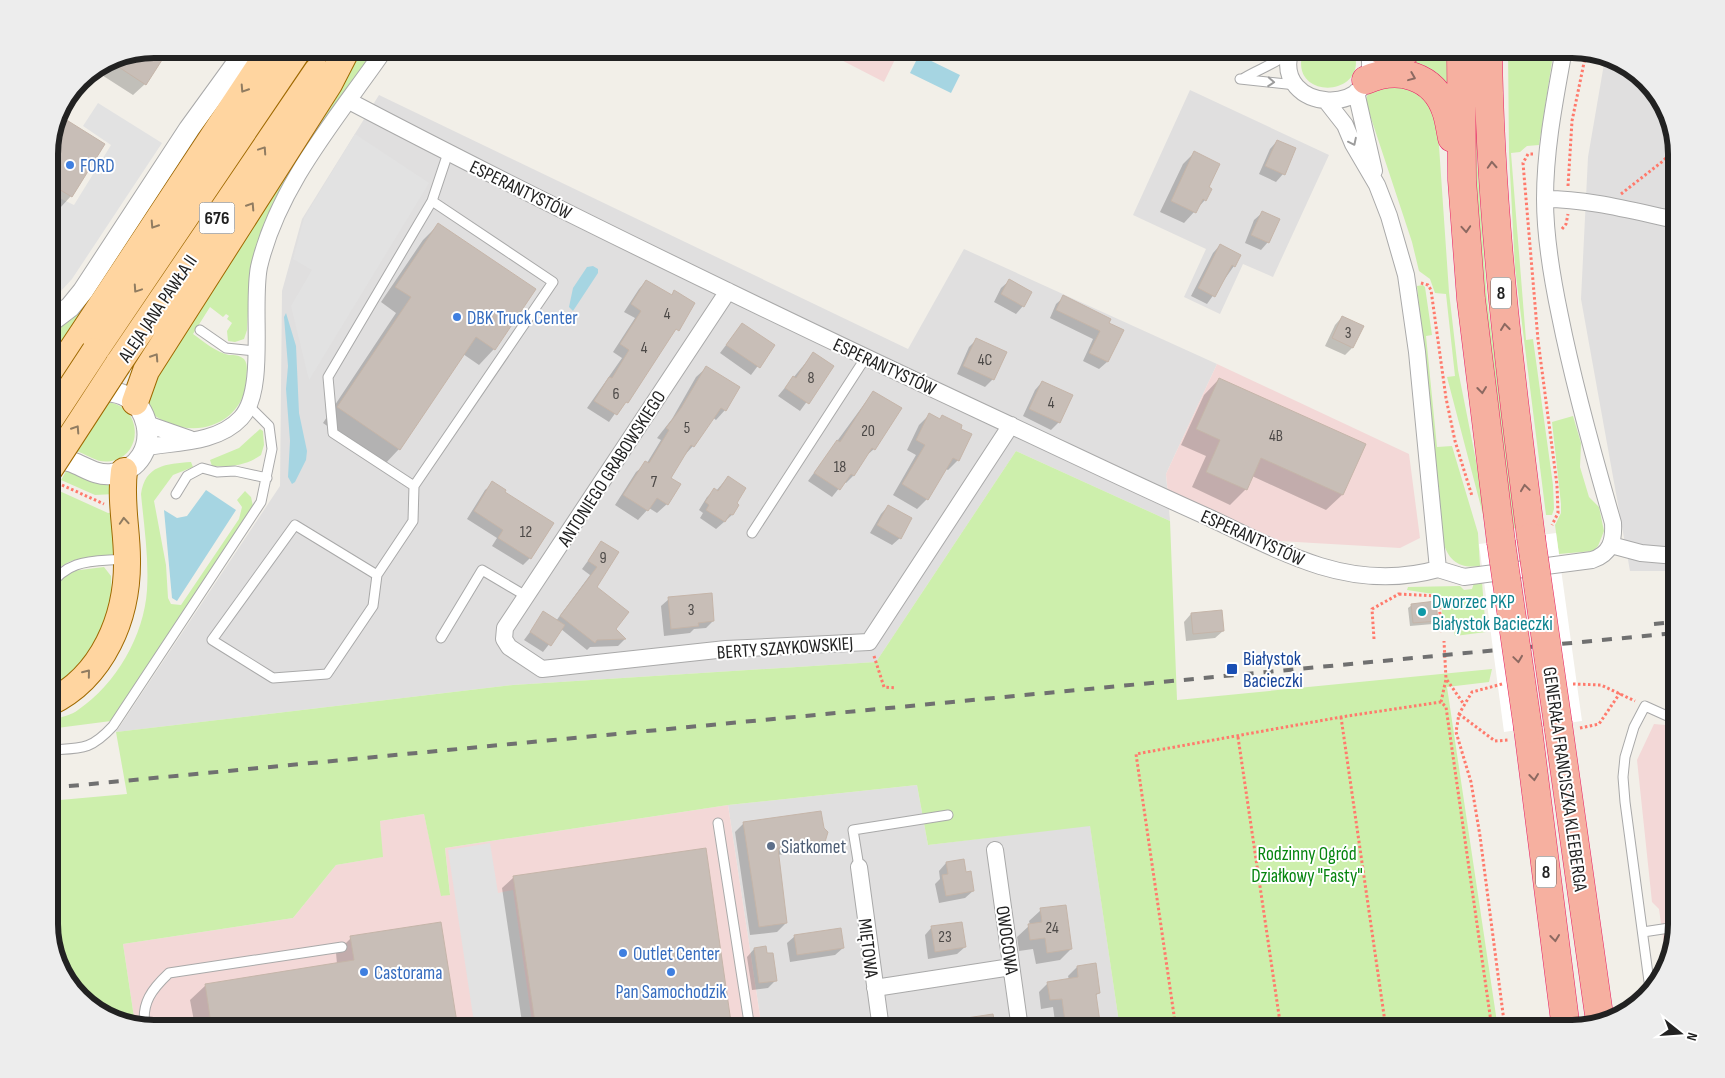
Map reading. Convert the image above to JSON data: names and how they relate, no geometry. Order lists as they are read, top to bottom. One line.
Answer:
{"streets":{"highway":["8","GENERAŁA FRANCISZKA KLEEBERGA"],"main road":["676","ALEJA JANA PAWŁA II"],"street":["ESPERANTYSTÓW","ANTONIEGO GRABOWSKIEGO","BERTY SZAYKOWSKIEJ","OWOCOWA","MIĘTOWA"]},"crossings":[["ESPERANTYSTÓW","ANTONIEGO GRABOWSKIEGO"],["ESPERANTYSTÓW","BERTY SZAYKOWSKIEJ"],["8","GENERAŁA FRANCISZKA KLEEBERGA"],["ANTONIEGO GRABOWSKIEGO","BERTY SZAYKOWSKIEJ"]],"parks":["Rodzinny Ogród Działkowy \"Fasty\""],"places":{"other":["FORD","DBK Truck Center","Dworzec PKP Białystok Bacieczki","Siatkomet","Outlet Center","Castorama","Pan Samochodzik"],"transit":["Białystok Bacieczki"]},"house_numbers":["4","3","4","4C","8","6","4","5","20","4B","18","7","12","9","3","24","23"],"north":"right"}
